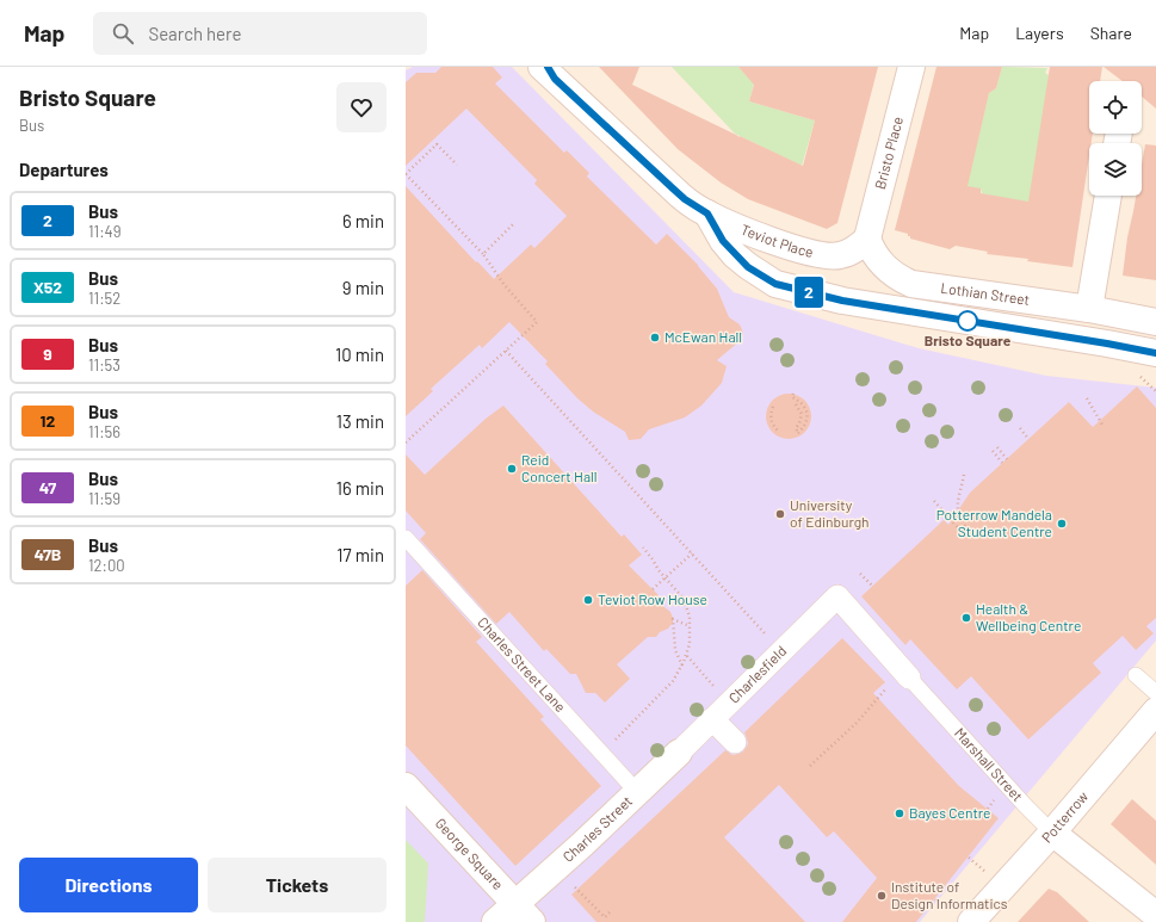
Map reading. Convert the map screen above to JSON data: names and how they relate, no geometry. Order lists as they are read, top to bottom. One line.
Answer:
{"streets":{"street":["Bristo Place","Teviot Place","Lothian Street","Charlesfield","Marshall Street","Potterrow","Charles Street","George Square"],"lane":["Charles Street Lane"]},"crossings":[["Bristo Place","Teviot Place"],["Bristo Place","Lothian Street"],["Teviot Place","Lothian Street"],["Charles Street Lane","Charles Street"],["Charlesfield","Marshall Street"],["Charlesfield","Charles Street"],["Marshall Street","Potterrow"],["Charles Street","George Square"]],"places":["Bristo Square","McEwan Hall","Reid Concert Hall","University of Edinburgh","Potterrow Mandela Student Centre","Teviot Row House","Health & Wellbeing Centre","Bayes Centre","Institute of Design Informatics"],"lines":["bus line 2"],"page":{"header":"Map","search":"Search here","nav":["Map","Layers","Share"],"heading":[["Bristo Square","Bus"],"Departures"],"on_map":"2","list":[{"mark":"2","name":"Bus","note":"11:49","value":"6 min"},{"mark":"X52","name":"Bus","note":"11:52","value":"9 min"},{"mark":"9","name":"Bus","note":"11:53","value":"10 min"},{"mark":"12","name":"Bus","note":"11:56","value":"13 min"},{"mark":"47","name":"Bus","note":"11:59","value":"16 min"},{"mark":"47B","name":"Bus","note":"12:00","value":"17 min"}],"buttons":["Directions","Tickets"]}}
